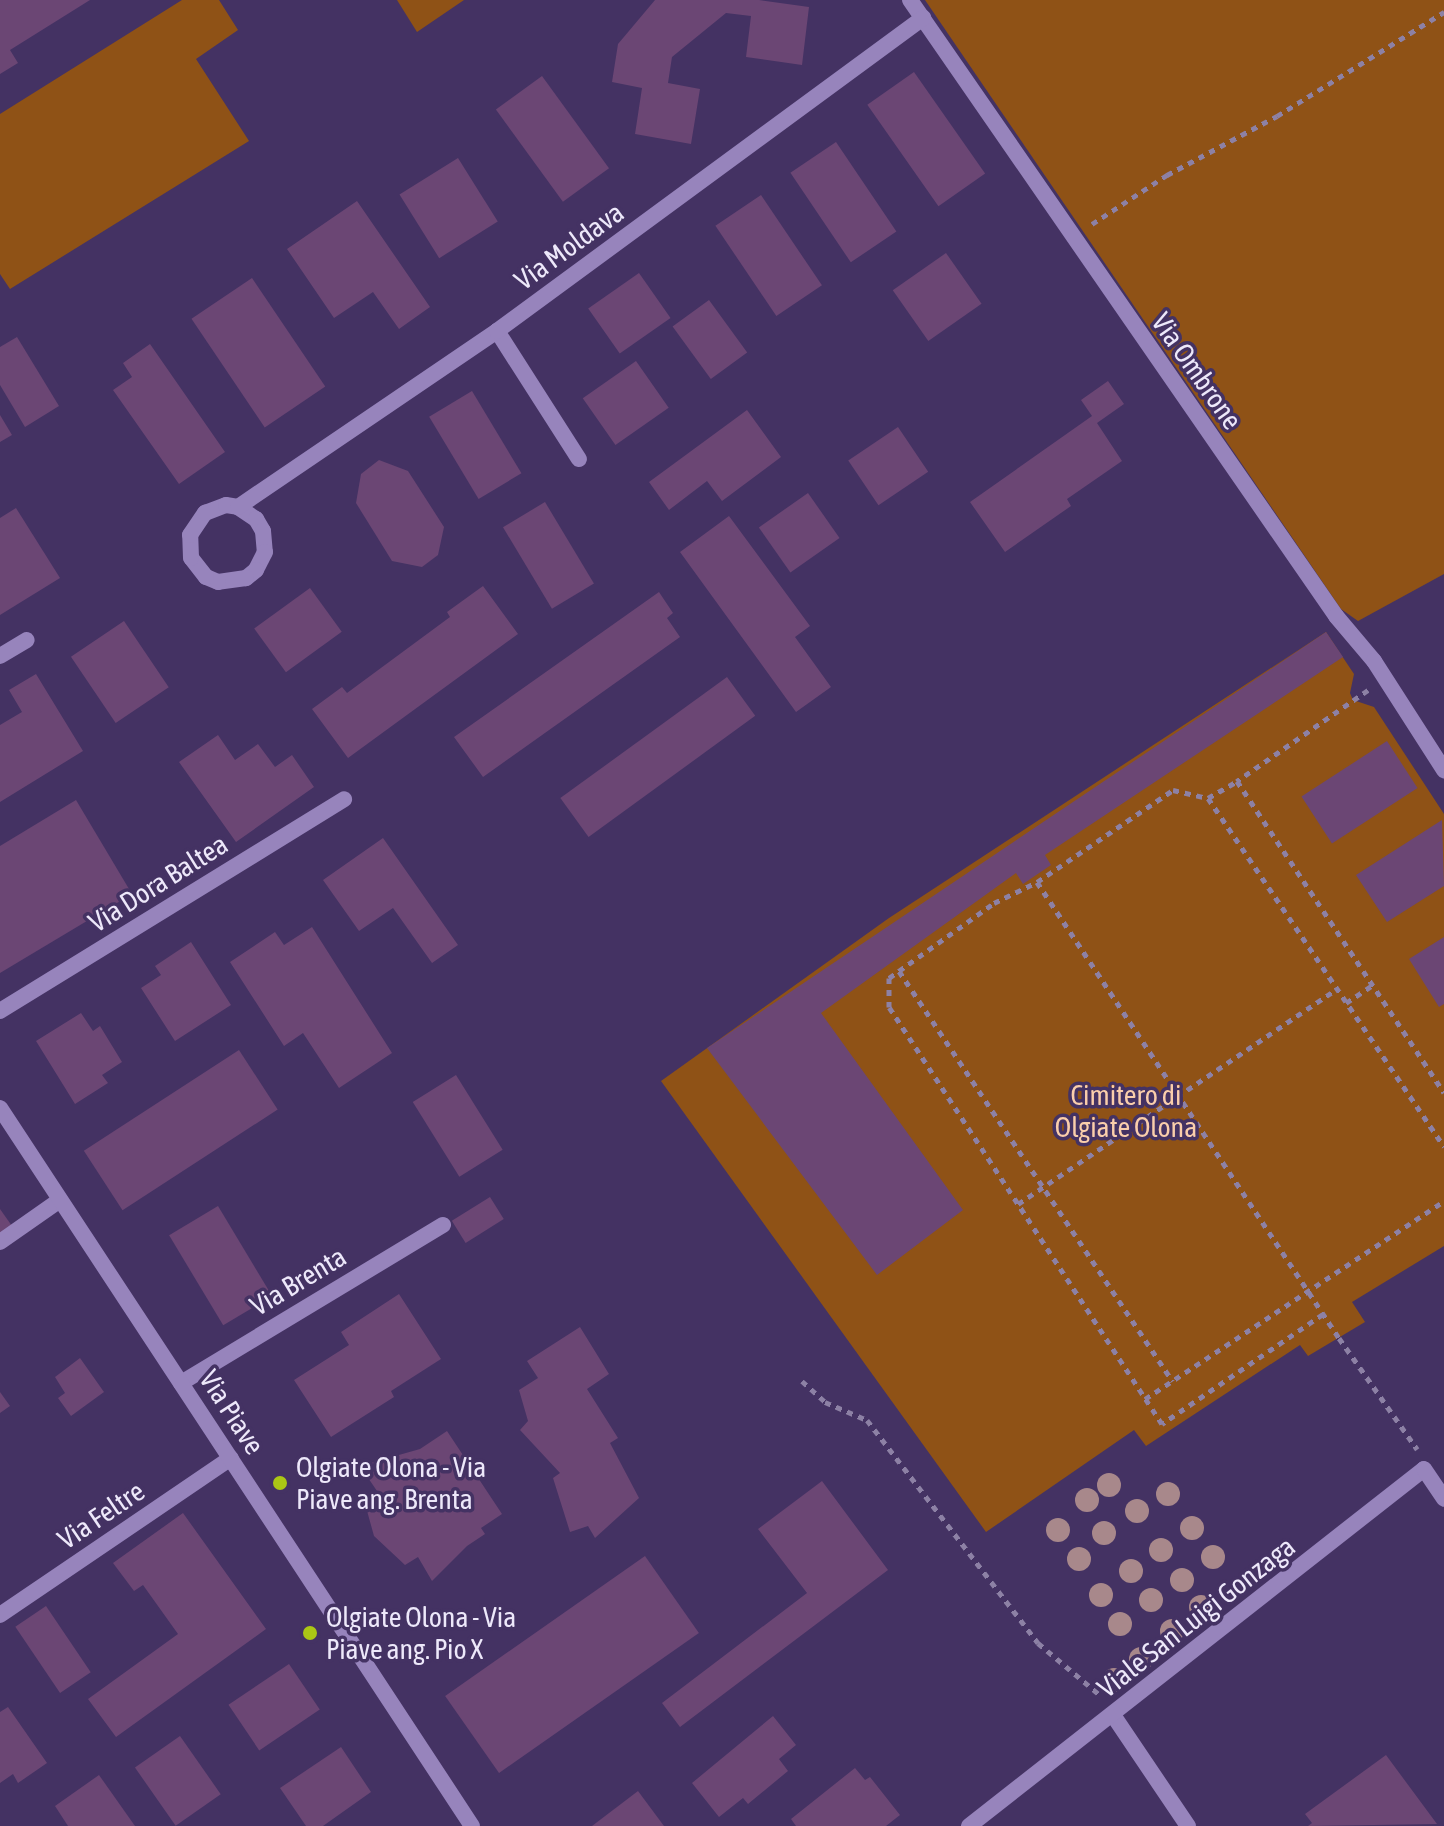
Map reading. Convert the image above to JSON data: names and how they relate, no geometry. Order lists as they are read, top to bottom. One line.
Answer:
{"streets":{"street":["Via Moldava","Via Ombrone","Via Dora Baltea","Via Brenta","Via Piave","Via Feltre","Viale San Luigi Gonzaga"]},"crossings":[["Via Moldava","Via Ombrone"],["Via Brenta","Via Piave"],["Via Piave","Via Feltre"]],"parks":["Cimitero di Olgiate Olona"],"places":["Olgiate Olona - Via Piave ang. Brenta","Olgiate Olona - Via Piave ang. Pio X"]}
